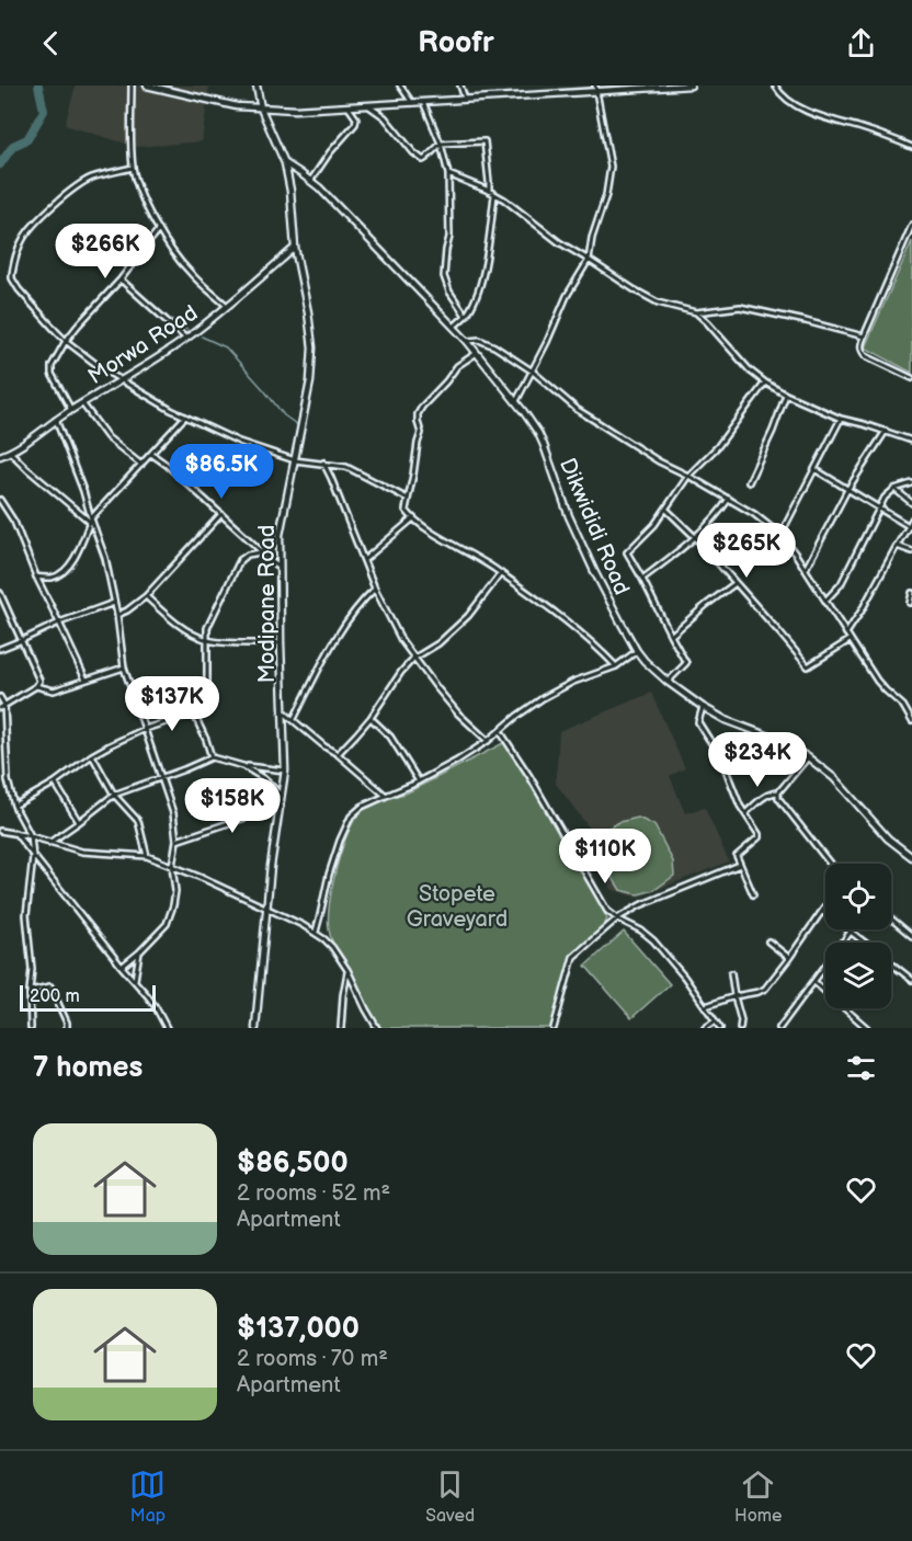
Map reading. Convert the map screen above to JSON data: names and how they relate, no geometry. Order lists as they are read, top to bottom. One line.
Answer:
{"streets":{"main road":["Morwa Road","Dikwididi Road","Modipane Road"]},"crossings":[["Morwa Road","Modipane Road"],["Dikwididi Road","Modipane Road"]],"parks":["Stopete Graveyard"],"scale_bar":"200 m","page":{"header":"Roofr","price":["$266K","$86.5K","$265K","$137K","$234K","$158K","$110K"],"scale":"200 m","heading":"7 homes","list":[{"name":"$86,500","note":"2 rooms · 52 m² · Apartment"},{"name":"$137,000","note":"2 rooms · 70 m² · Apartment"}],"tabs":["Map","Saved","Home"]}}
